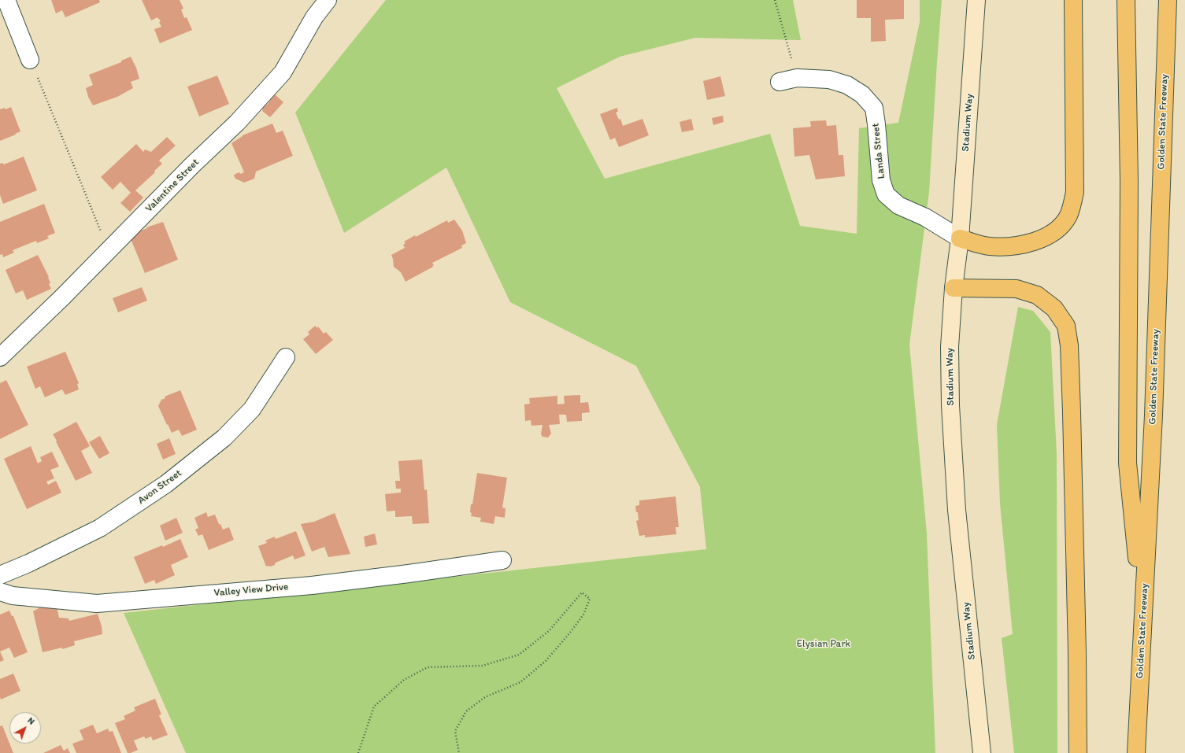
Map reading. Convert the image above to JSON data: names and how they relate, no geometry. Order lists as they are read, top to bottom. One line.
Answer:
{"streets":{"highway":["Golden State Freeway"],"main road":["Stadium Way"],"street":["Landa Street","Valentine Street","Avon Street","Valley View Drive"]},"crossings":[["Stadium Way","Landa Street"]],"parks":["Elysian Park"],"north":"top right"}
